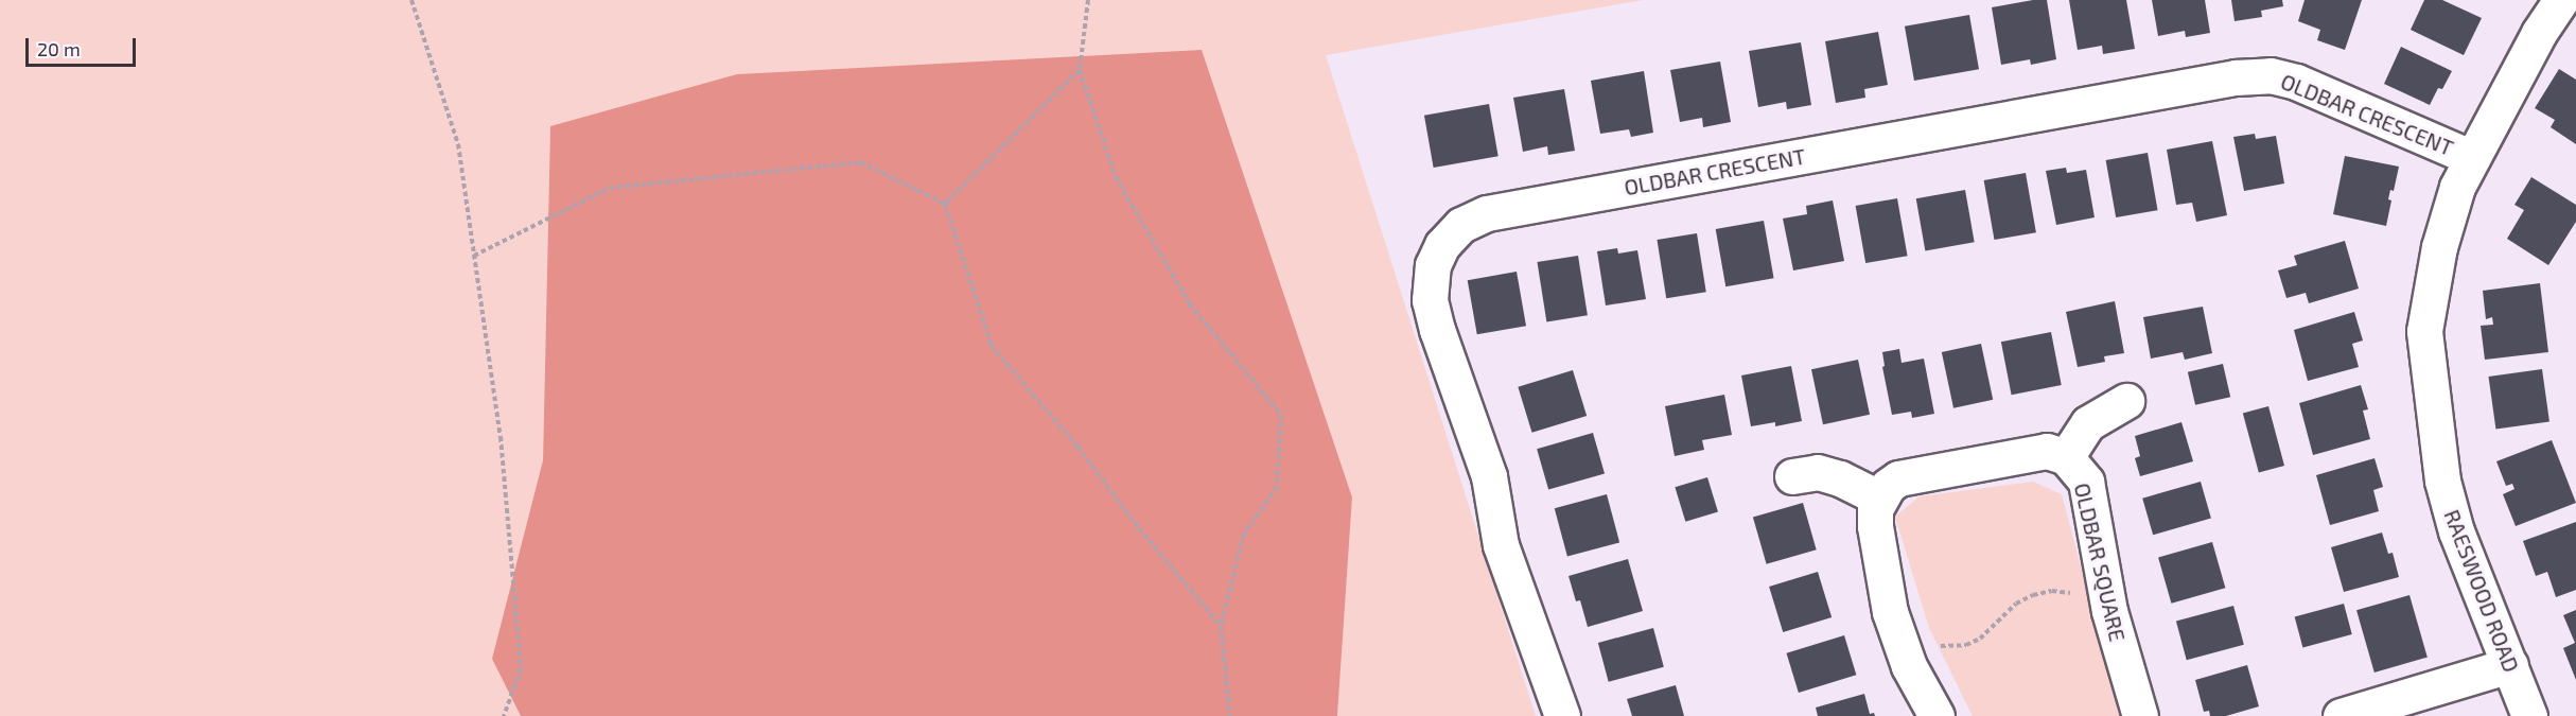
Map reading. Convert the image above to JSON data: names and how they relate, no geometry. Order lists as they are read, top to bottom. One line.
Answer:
{"streets":{"street":["OLDBAR CRESCENT","OLDBAR SQUARE","RAESWOOD ROAD"]},"crossings":[["OLDBAR CRESCENT","RAESWOOD ROAD"]],"scale_bar":"20 m"}
